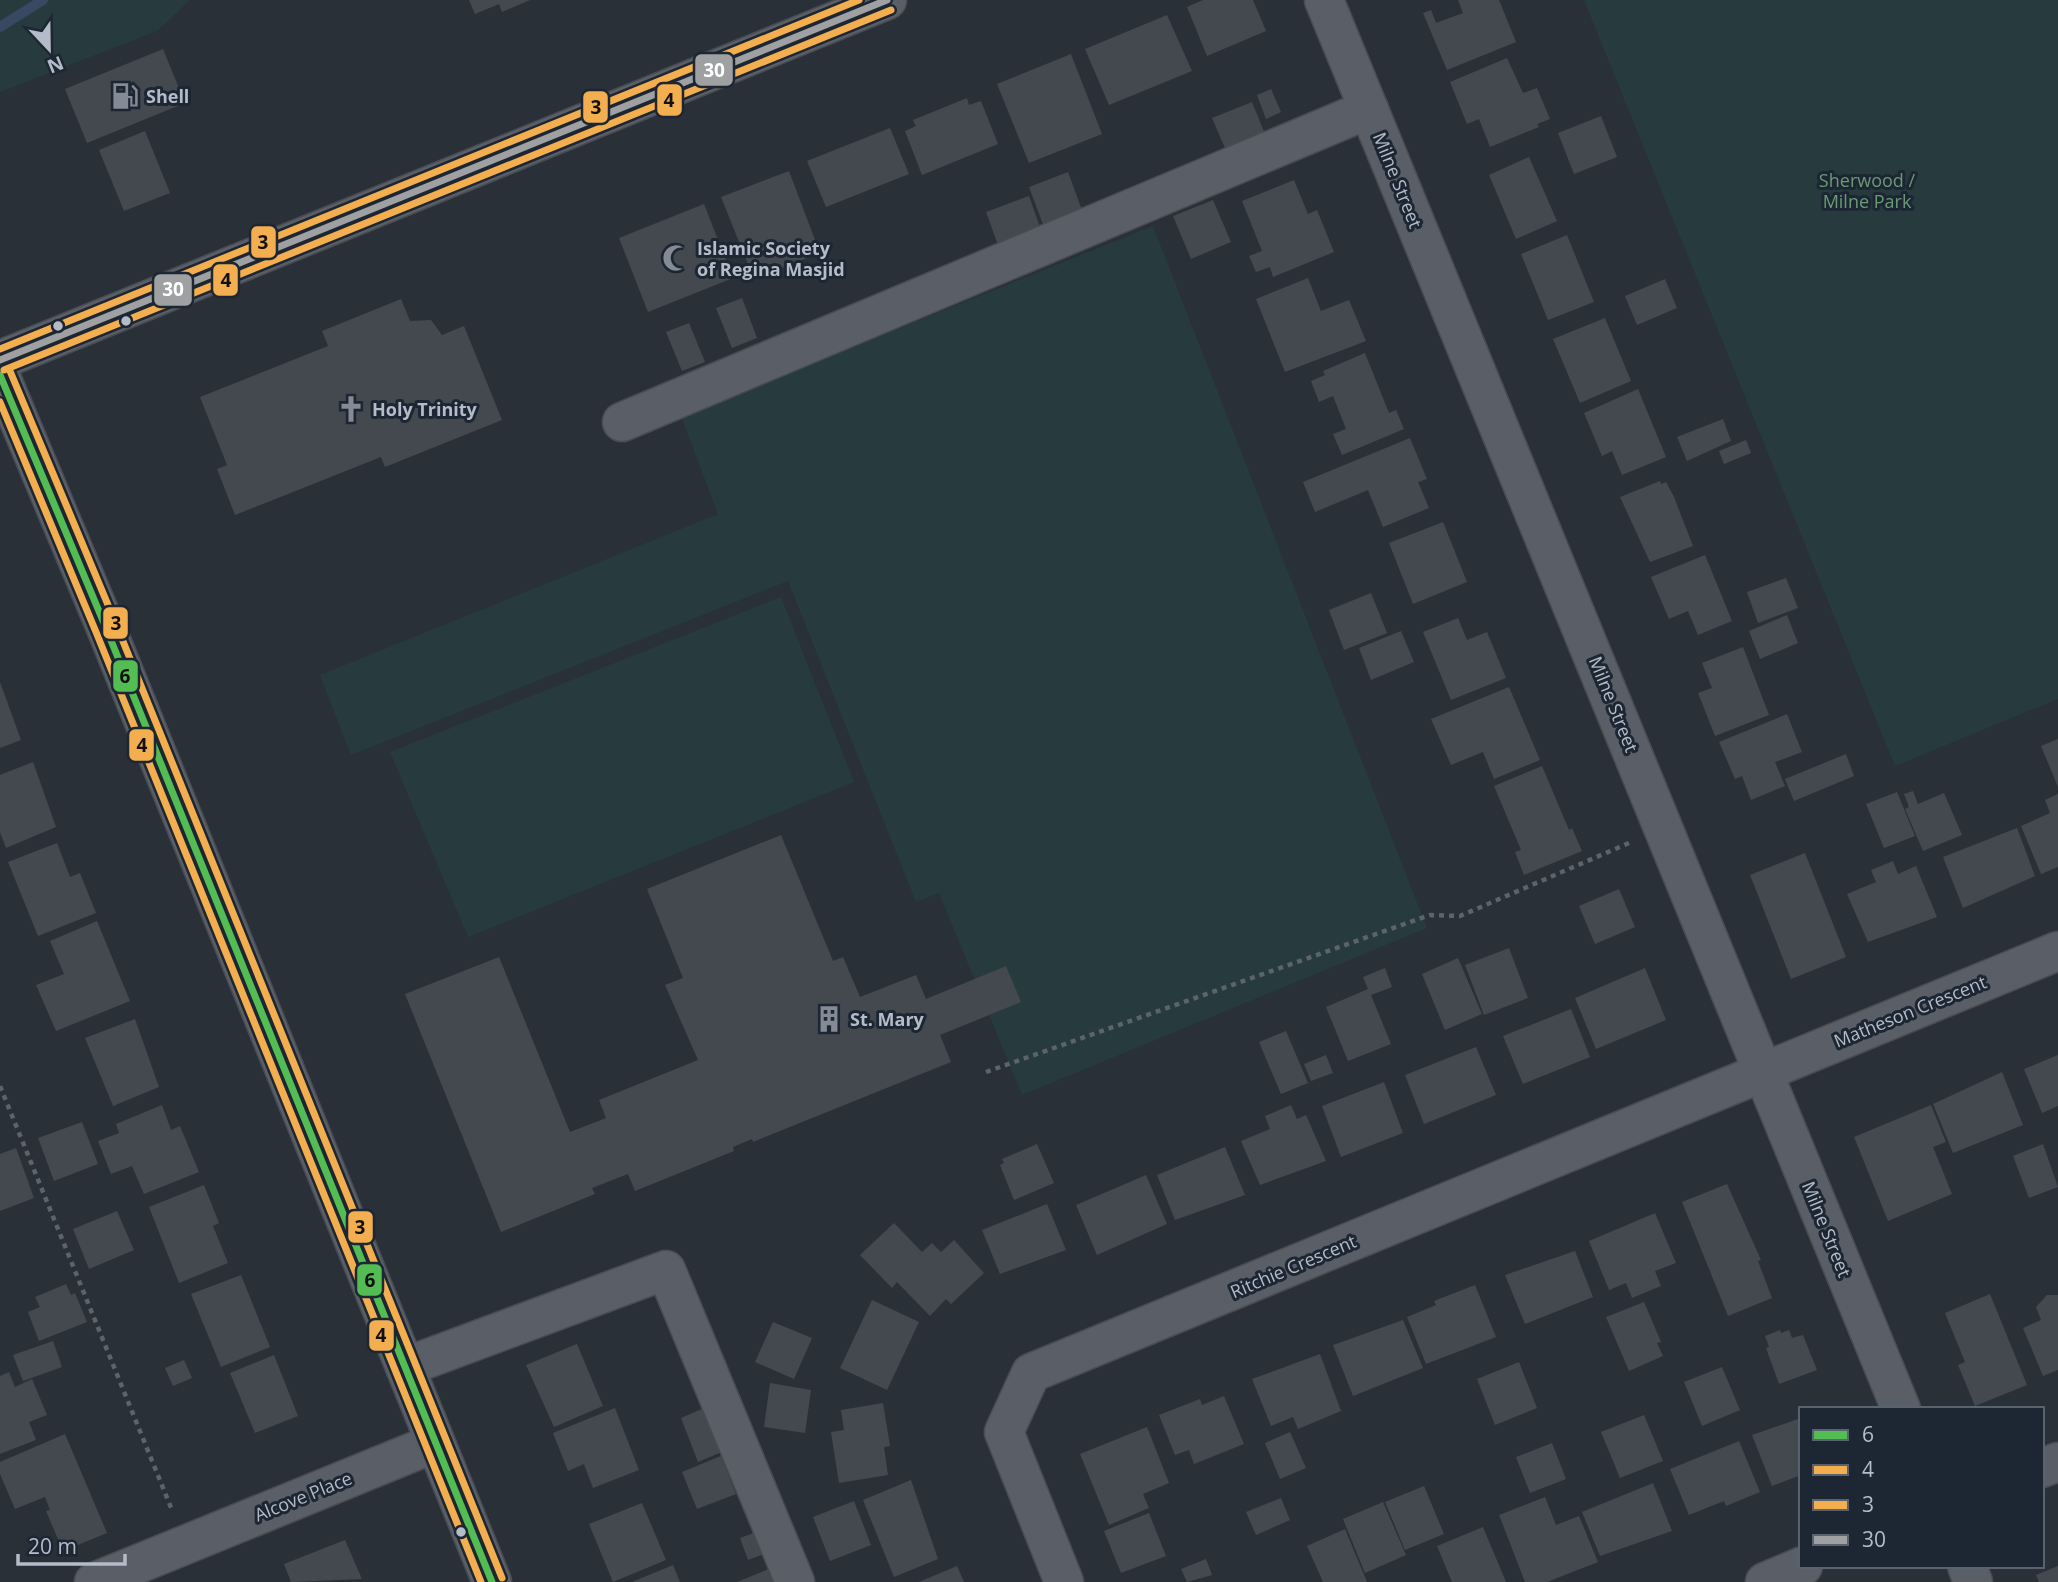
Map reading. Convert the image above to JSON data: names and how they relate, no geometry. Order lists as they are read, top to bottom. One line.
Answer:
{"streets":{"street":["Milne Street","Matheson Crescent","Ritchie Crescent","Alcove Place"]},"crossings":[["Milne Street","Matheson Crescent"],["Milne Street","Ritchie Crescent"],["Matheson Crescent","Ritchie Crescent"]],"parks":["Sherwood / Milne Park"],"places":{"fuel station":["Shell"],"mosque":["Islamic Society of Regina Masjid"],"church":["Holy Trinity"],"building":["St. Mary"]},"lines":["transit line 3","transit line 30","transit line 4","transit line 6"],"legend":["6","4","3","30"],"scale_bar":"20 m","north":"bottom"}
